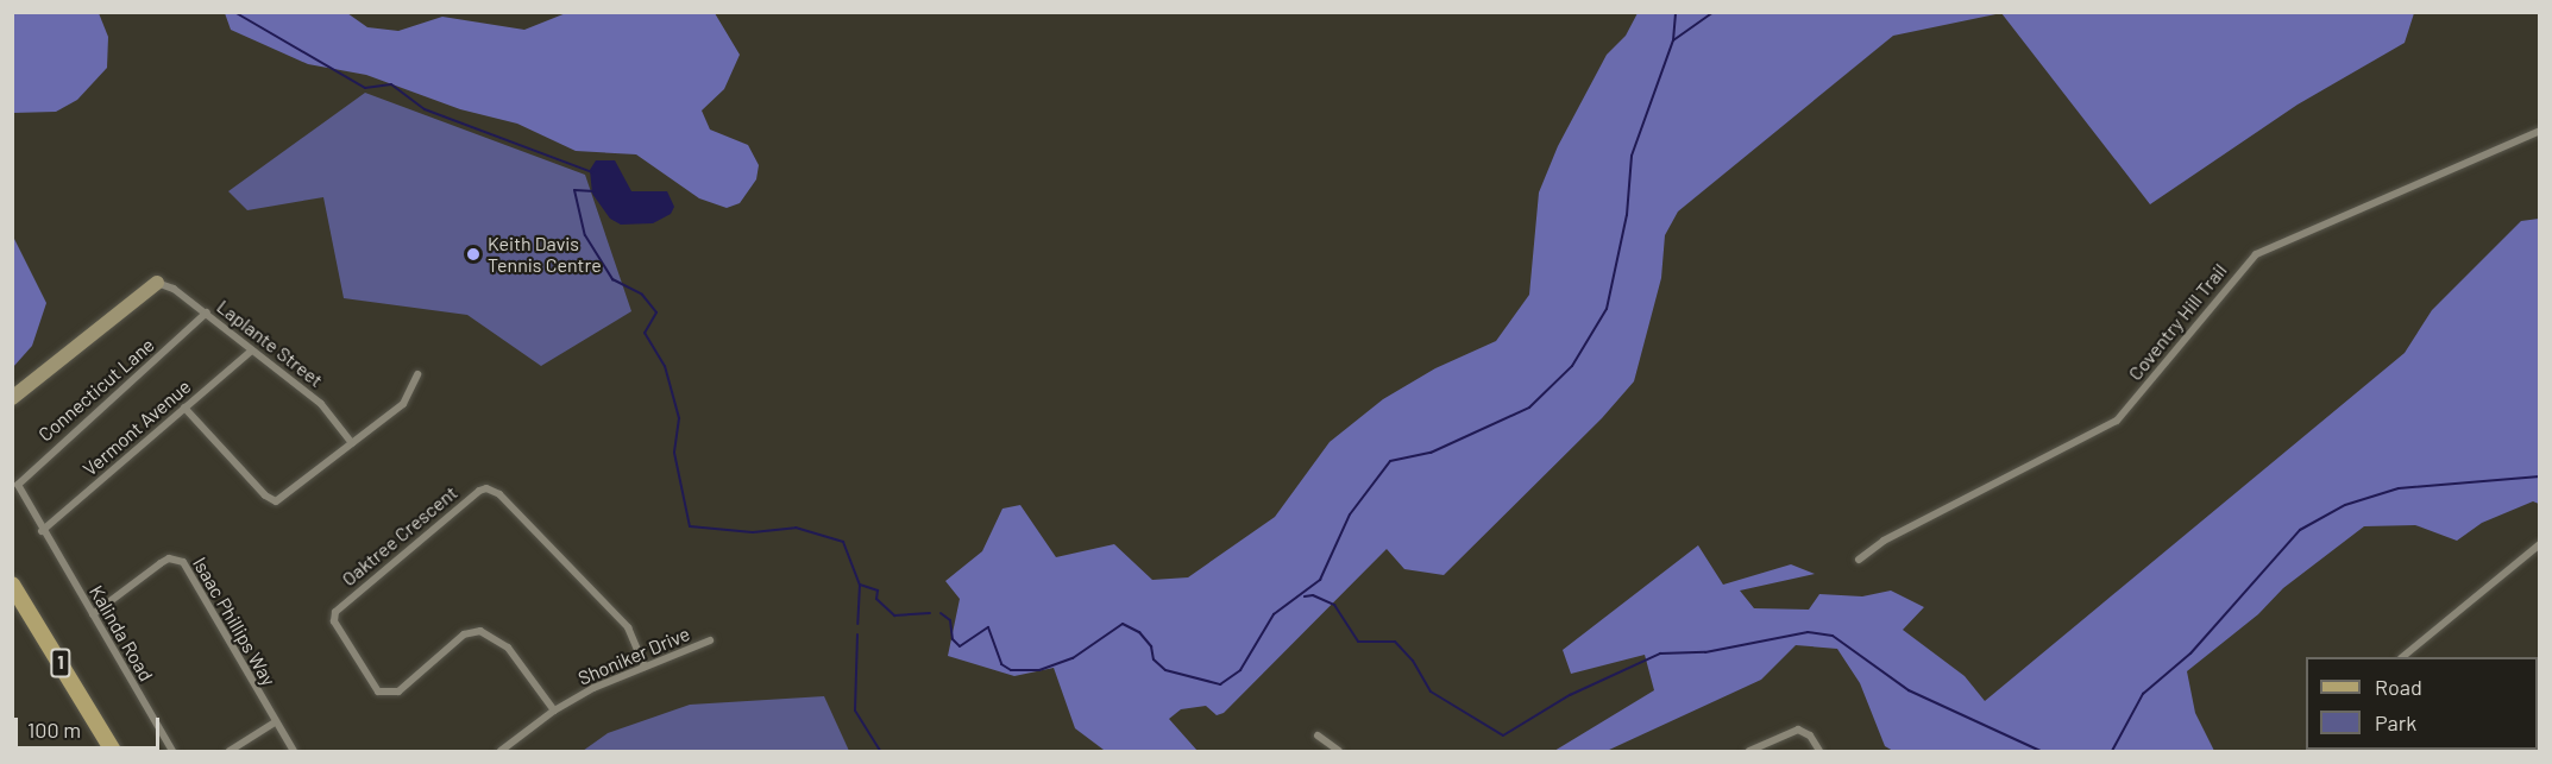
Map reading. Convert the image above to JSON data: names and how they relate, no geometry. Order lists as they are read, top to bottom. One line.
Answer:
{"streets":{"main road":["1"],"street":["Coventry Hill Trail","Laplante Street","Connecticut Lane","Vermont Avenue","Oaktree Crescent","Isaac Phillips Way","Kalinda Road","Shoniker Drive"]},"crossings":[["Laplante Street","Connecticut Lane"],["Laplante Street","Vermont Avenue"],["Connecticut Lane","Vermont Avenue"],["Connecticut Lane","Kalinda Road"],["Vermont Avenue","Kalinda Road"],["Oaktree Crescent","Shoniker Drive"],["Isaac Phillips Way","Kalinda Road"]],"places":["Keith Davis Tennis Centre"],"legend":["Road","Park"],"scale_bar":"100 m"}
